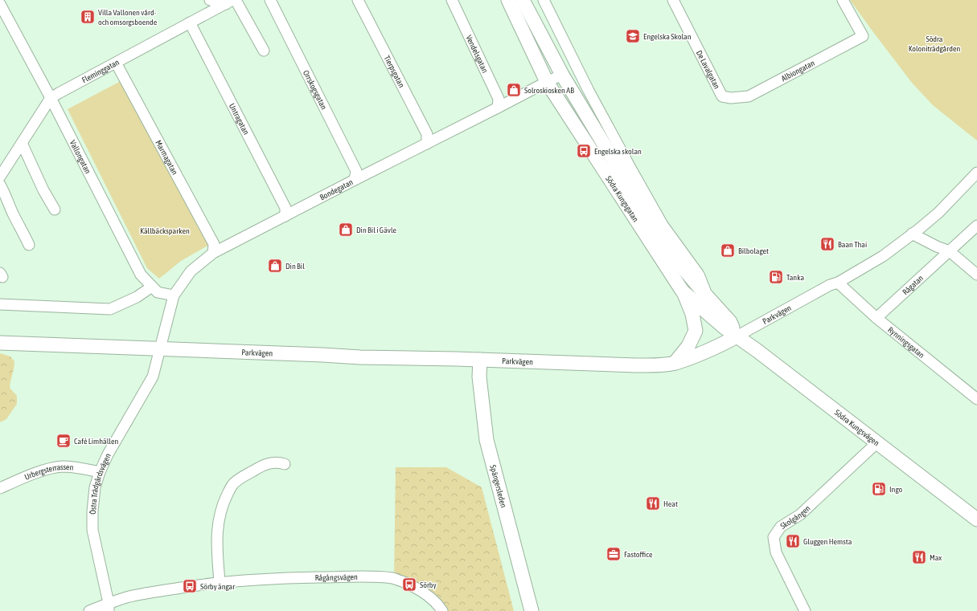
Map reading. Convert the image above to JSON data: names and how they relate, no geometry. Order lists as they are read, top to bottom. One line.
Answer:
{"streets":{"main road":["Södra Kungsgatan","Parkvägen","Södra Kungsvägen","Spängersleden"],"street":["Vendelsgatan","De Lavalgatan","Albiongatan","Fleminggatan","Tierpsgatan","Orrskogsgatan","Untragatan","Vallongatan","Marmagatan","Bondegatan","Rågatan","Rynningsgatan","Urbergsterrassen","Östra Trädgårdsvägen","Skolgången","Rågångsvägen"]},"crossings":[["Vendelsgatan","Bondegatan"],["De Lavalgatan","Albiongatan"],["Fleminggatan","Untragatan"],["Fleminggatan","Vallongatan"],["Fleminggatan","Marmagatan"],["Tierpsgatan","Bondegatan"],["Orrskogsgatan","Bondegatan"],["Untragatan","Bondegatan"],["Vallongatan","Bondegatan"],["Marmagatan","Bondegatan"],["Bondegatan","Södra Kungsgatan"],["Bondegatan","Parkvägen"],["Bondegatan","Östra Trädgårdsvägen"],["Södra Kungsgatan","Parkvägen"],["Södra Kungsgatan","Södra Kungsvägen"],["Rågatan","Rynningsgatan"],["Parkvägen","Rynningsgatan"],["Parkvägen","Södra Kungsvägen"],["Parkvägen","Östra Trädgårdsvägen"],["Parkvägen","Spängersleden"],["Södra Kungsvägen","Skolgången"],["Urbergsterrassen","Östra Trädgårdsvägen"],["Östra Trädgårdsvägen","Rågångsvägen"]],"parks":["Södra Koloniträdgården","Källbäcksparken"],"places":{"building":["Villa Vallonen vård- och omsorgsboende"],"school or university":["Engelska Skolan"],"shop":["Solroskiosken AB","Din Bil i Gävle","Bilbolaget","Din Bil"],"bus stop":["Engelska skolan","Sörby","Sörby ängar"],"restaurant":["Baan Thai","Heat","Gluggen Hemsta","Max"],"fuel station":["Tanka","Ingo"],"cafe":["Café Limhällen"],"office":["Fastoffice"]}}
